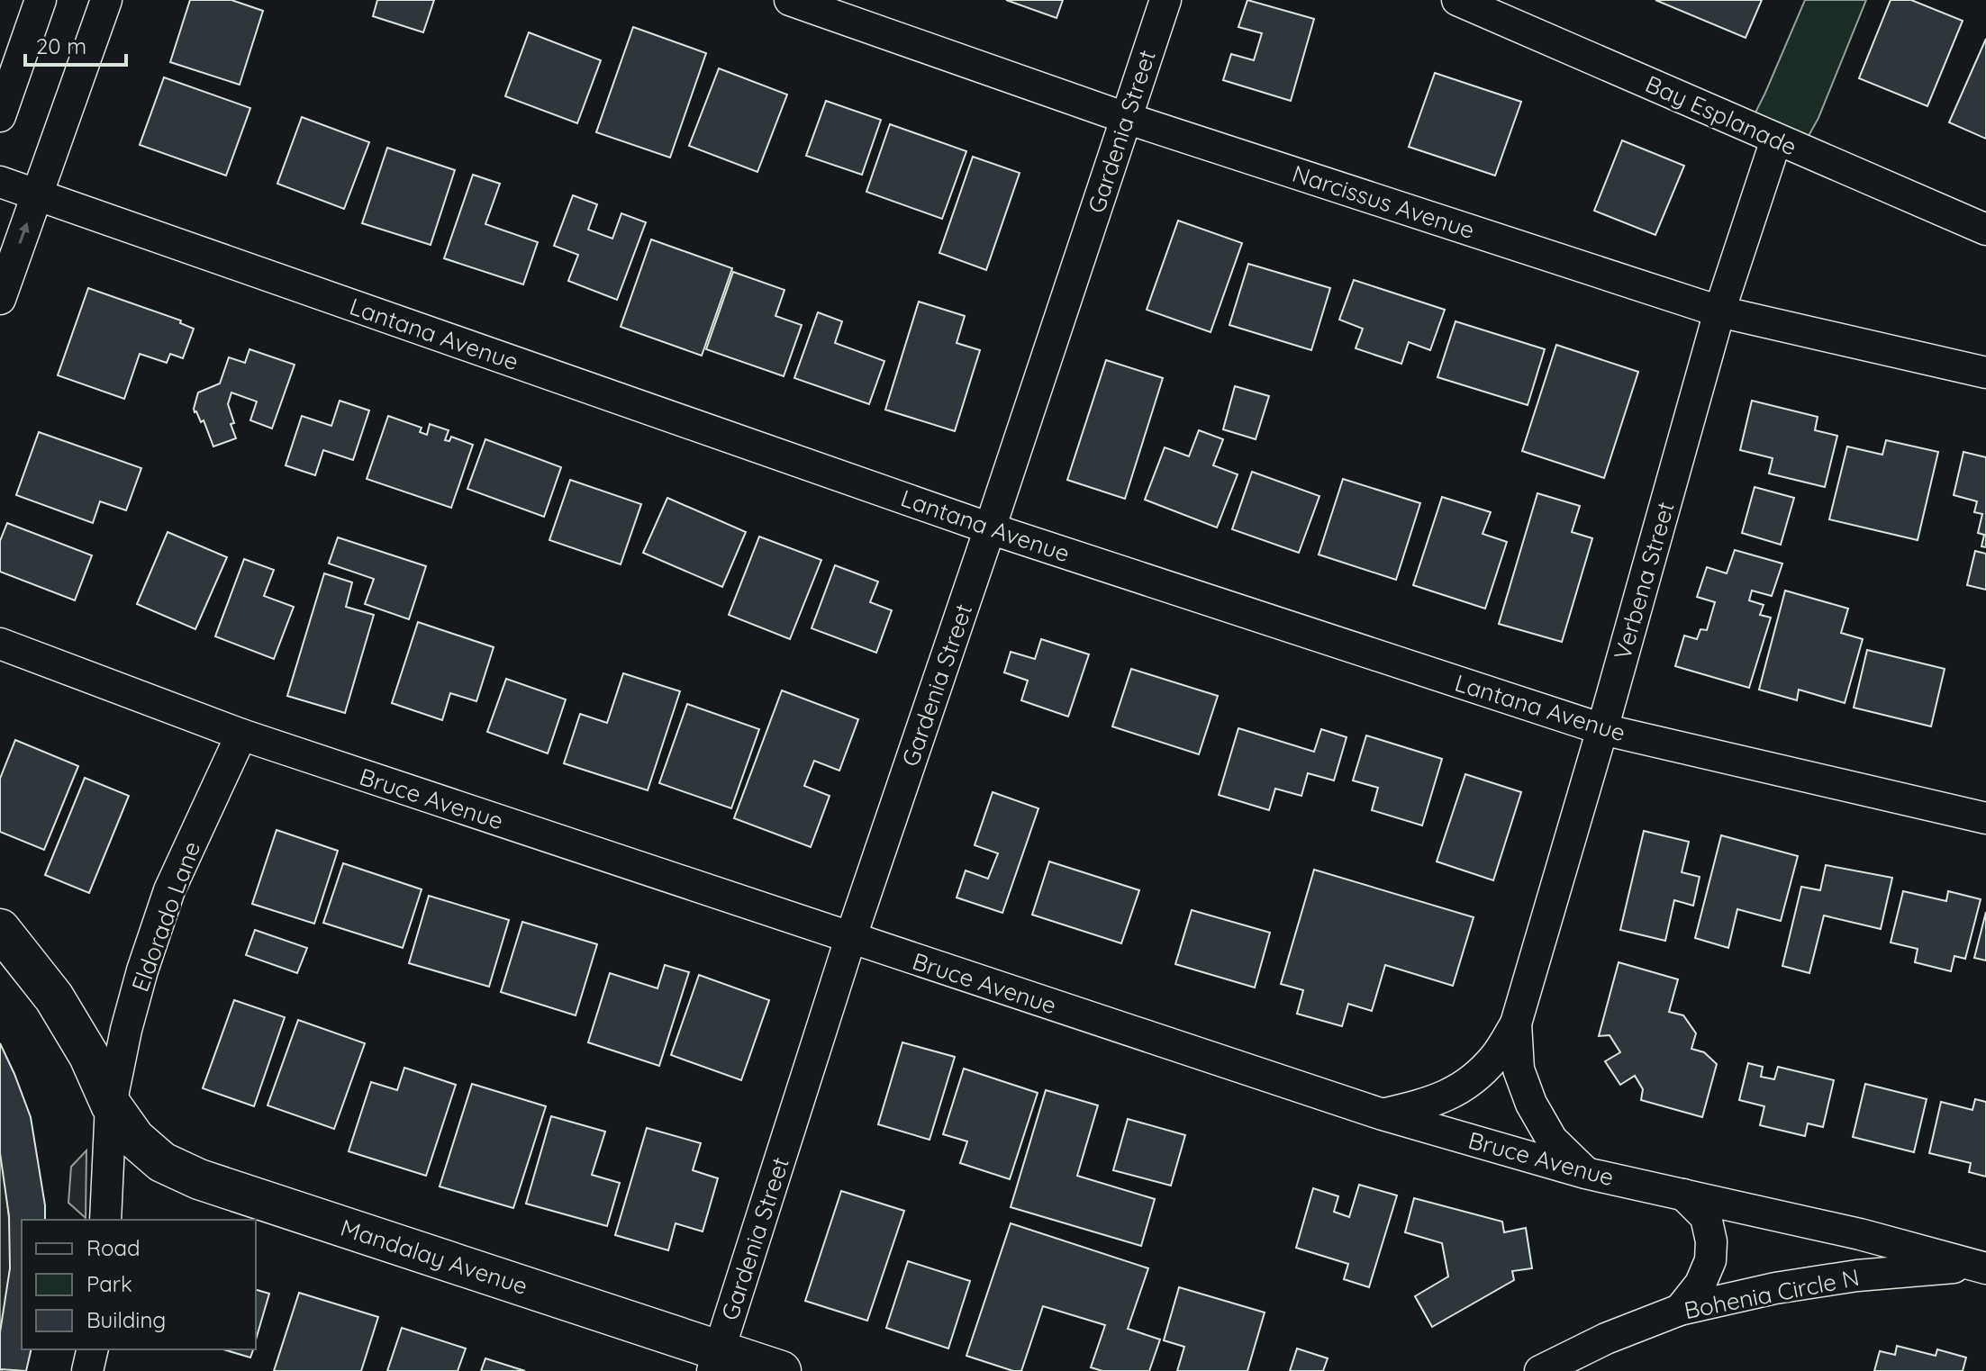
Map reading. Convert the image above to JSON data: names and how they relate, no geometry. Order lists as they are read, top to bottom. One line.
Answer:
{"streets":{"street":["Bay Esplanade","Gardenia Street","Narcissus Avenue","Lantana Avenue","Verbena Street","Bruce Avenue","Eldorado Lane","Mandalay Avenue","Bohenia Circle N"]},"crossings":[["Bay Esplanade","Verbena Street"],["Gardenia Street","Narcissus Avenue"],["Gardenia Street","Lantana Avenue"],["Gardenia Street","Bruce Avenue"],["Gardenia Street","Mandalay Avenue"],["Narcissus Avenue","Verbena Street"],["Lantana Avenue","Verbena Street"],["Verbena Street","Bruce Avenue"],["Bruce Avenue","Eldorado Lane"],["Bruce Avenue","Bohenia Circle N"],["Eldorado Lane","Mandalay Avenue"]],"legend":["Road","Park","Building"],"scale_bar":"20 m"}
